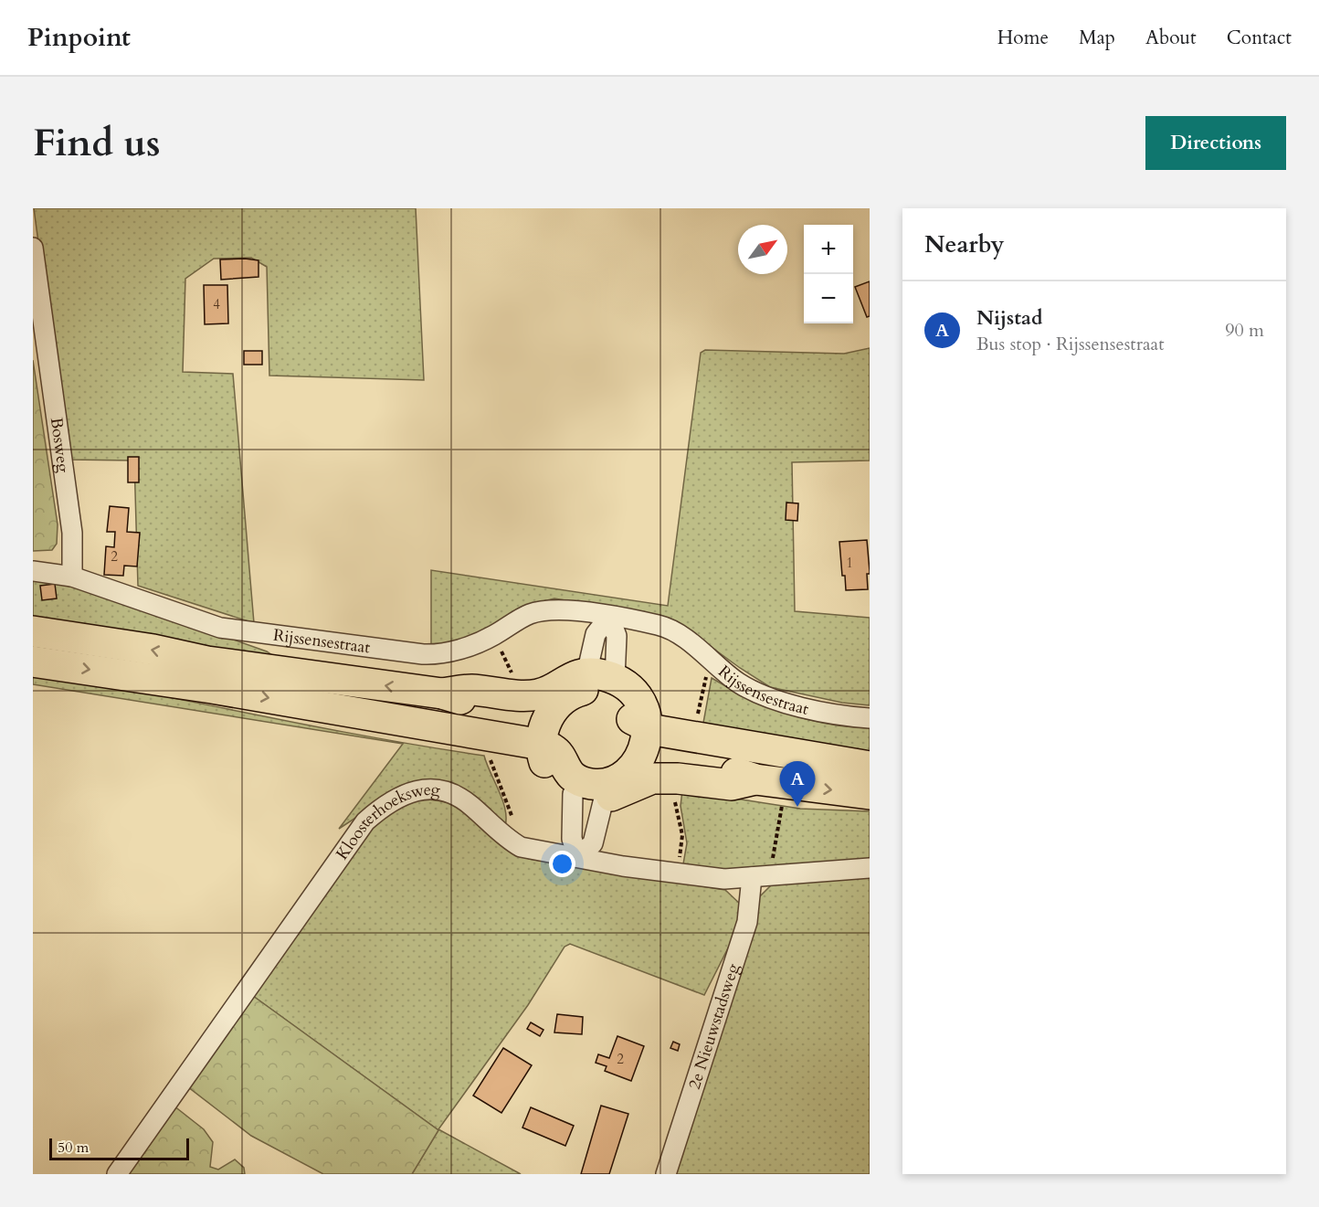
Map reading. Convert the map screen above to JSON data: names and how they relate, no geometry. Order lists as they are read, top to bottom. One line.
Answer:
{"streets":{"street":["Bosweg","Rijssensestraat","Kloosterhoeksweg","2e Nieuwstadsweg"]},"crossings":[["Bosweg","Rijssensestraat"],["Kloosterhoeksweg","2e Nieuwstadsweg"]],"house_numbers":["4","2","1","2"],"scale_bar":"50 m","north":"top right","page":{"header":"Pinpoint","nav":["Home","Map","About","Contact"],"buttons":"Directions","title":"Find us","heading":"Nearby","map_buttons":["+","−"],"list":[{"mark":"A","name":"Nijstad","note":"Bus stop · Rijssensestraat","value":"90 m"}],"pins":"A","scale":"50 m"}}
